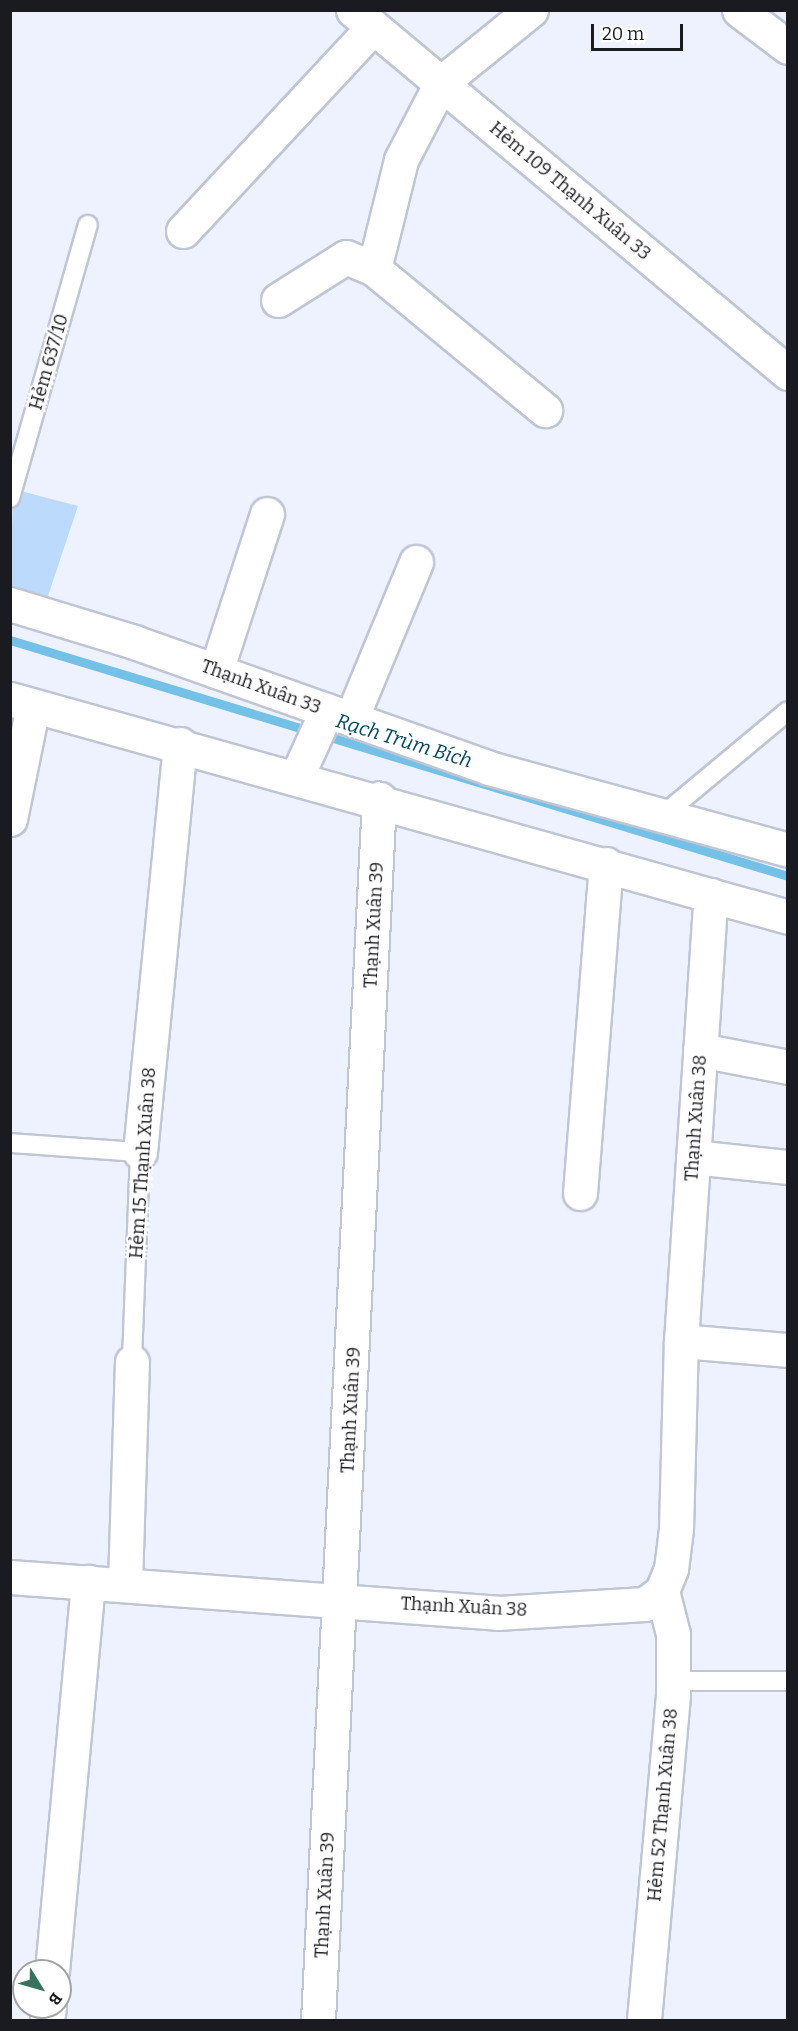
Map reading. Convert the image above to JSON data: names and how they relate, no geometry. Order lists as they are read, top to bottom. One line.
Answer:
{"streets":{"street":["Hẻm 109 Thạnh Xuân 33","Thạnh Xuân 33","Thạnh Xuân 39","Thạnh Xuân 38","Hẻm 15 Thạnh Xuân 38","Hẻm 52 Thạnh Xuân 38"],"lane":["Hẻm 637/10"]},"crossings":[["Thạnh Xuân 39","Thạnh Xuân 38"],["Thạnh Xuân 38","Hẻm 15 Thạnh Xuân 38"],["Thạnh Xuân 38","Hẻm 52 Thạnh Xuân 38"]],"water":["Rạch Trùm Bích"],"scale_bar":"20 m","north":"bottom right"}
